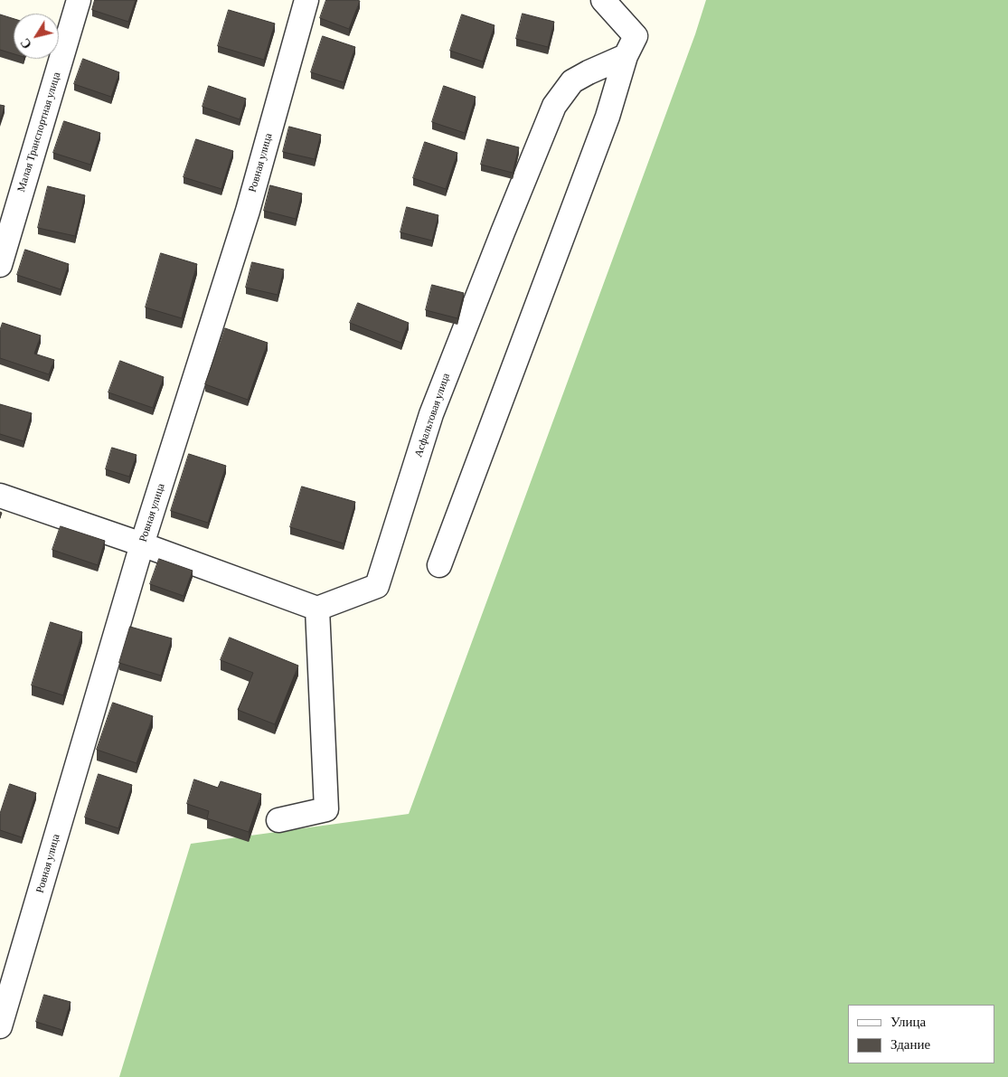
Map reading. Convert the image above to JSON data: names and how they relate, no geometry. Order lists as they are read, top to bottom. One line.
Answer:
{"streets":{"street":["Малая Транспортная улица","Ровная улица","Асфальтовая улица"]},"legend":["Улица","Здание"],"north":"bottom left"}
